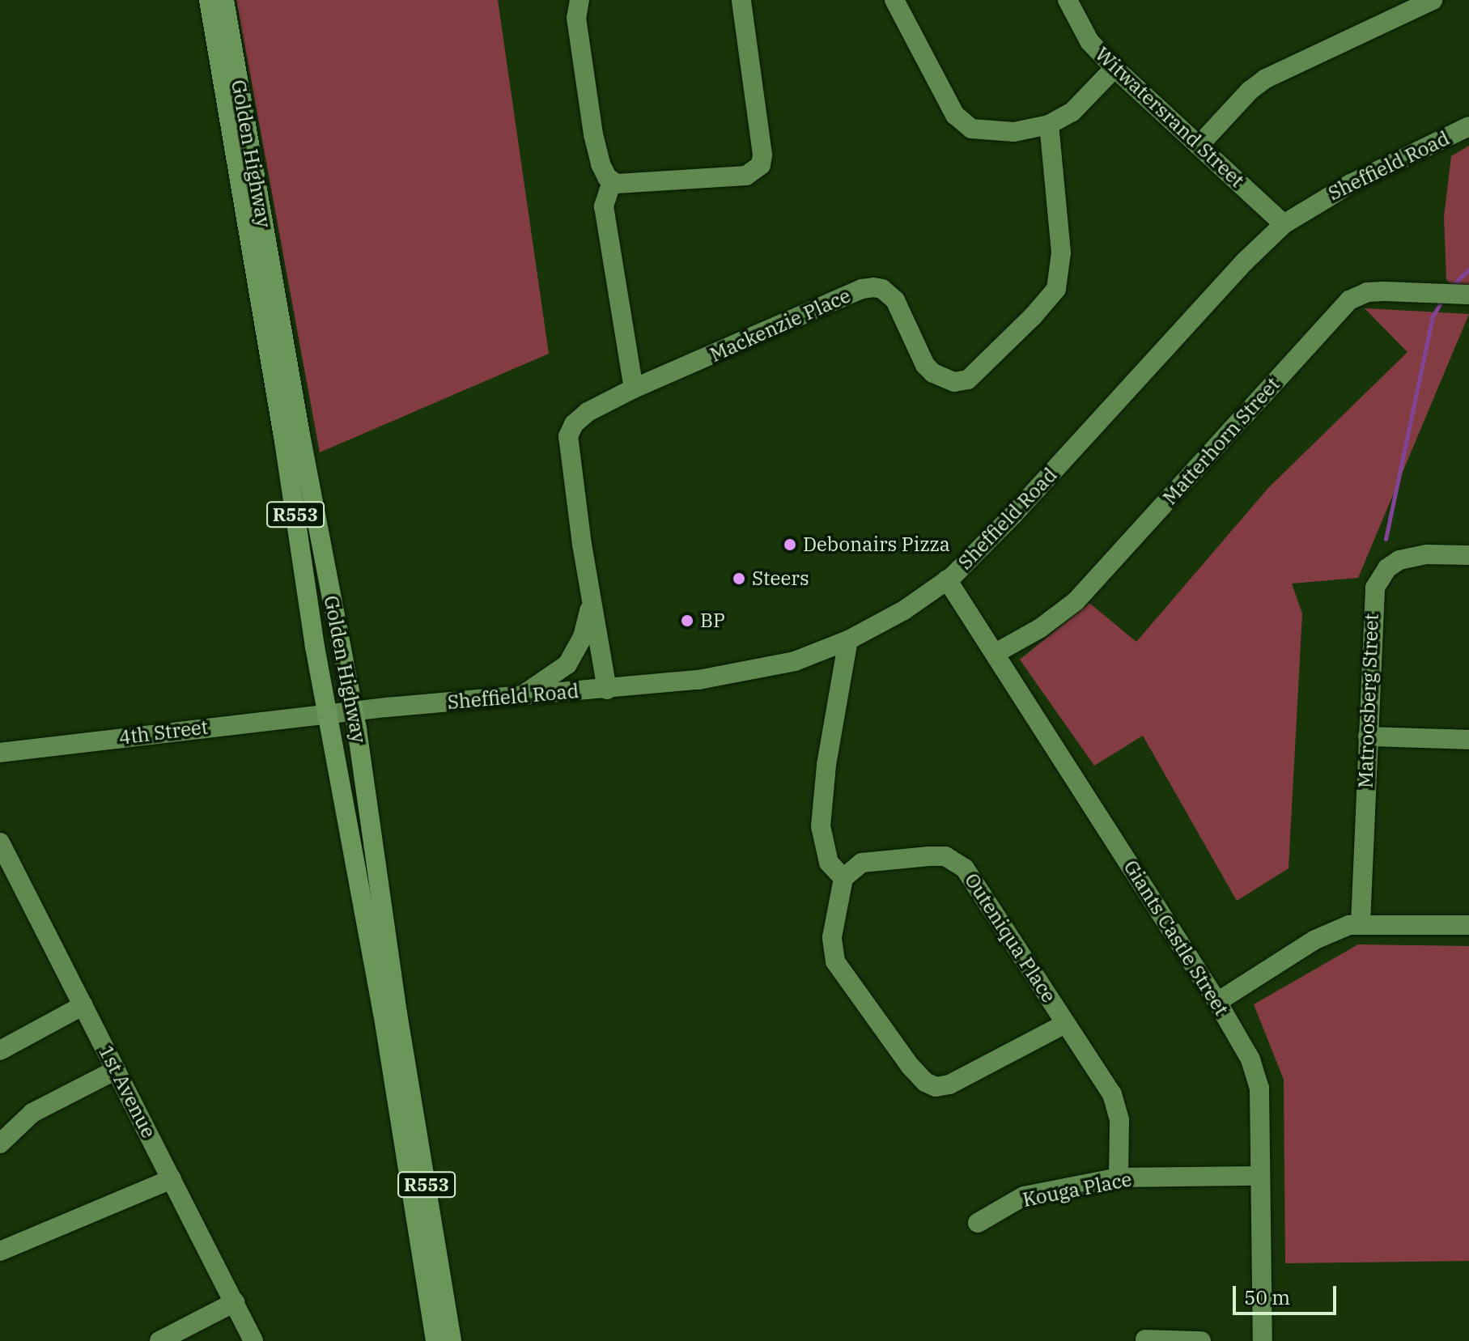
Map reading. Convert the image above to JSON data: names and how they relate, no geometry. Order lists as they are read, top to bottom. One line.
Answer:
{"streets":{"main road":["Golden Highway","R553"],"street":["Witwatersrand Street","Sheffield Road","Mackenzie Place","Matterhorn Street","Matroosberg Street","4th Street","Outeniqua Place","Giants Castle Street","1st Avenue","Kouga Place"]},"crossings":[["Witwatersrand Street","Sheffield Road"],["Golden Highway","Sheffield Road"],["Golden Highway","4th Street"],["Sheffield Road","Mackenzie Place"],["Sheffield Road","4th Street"],["Sheffield Road","Giants Castle Street"],["Matterhorn Street","Giants Castle Street"],["Outeniqua Place","Kouga Place"],["Giants Castle Street","Kouga Place"]],"places":["Debonairs Pizza","Steers","BP"],"scale_bar":"50 m"}
